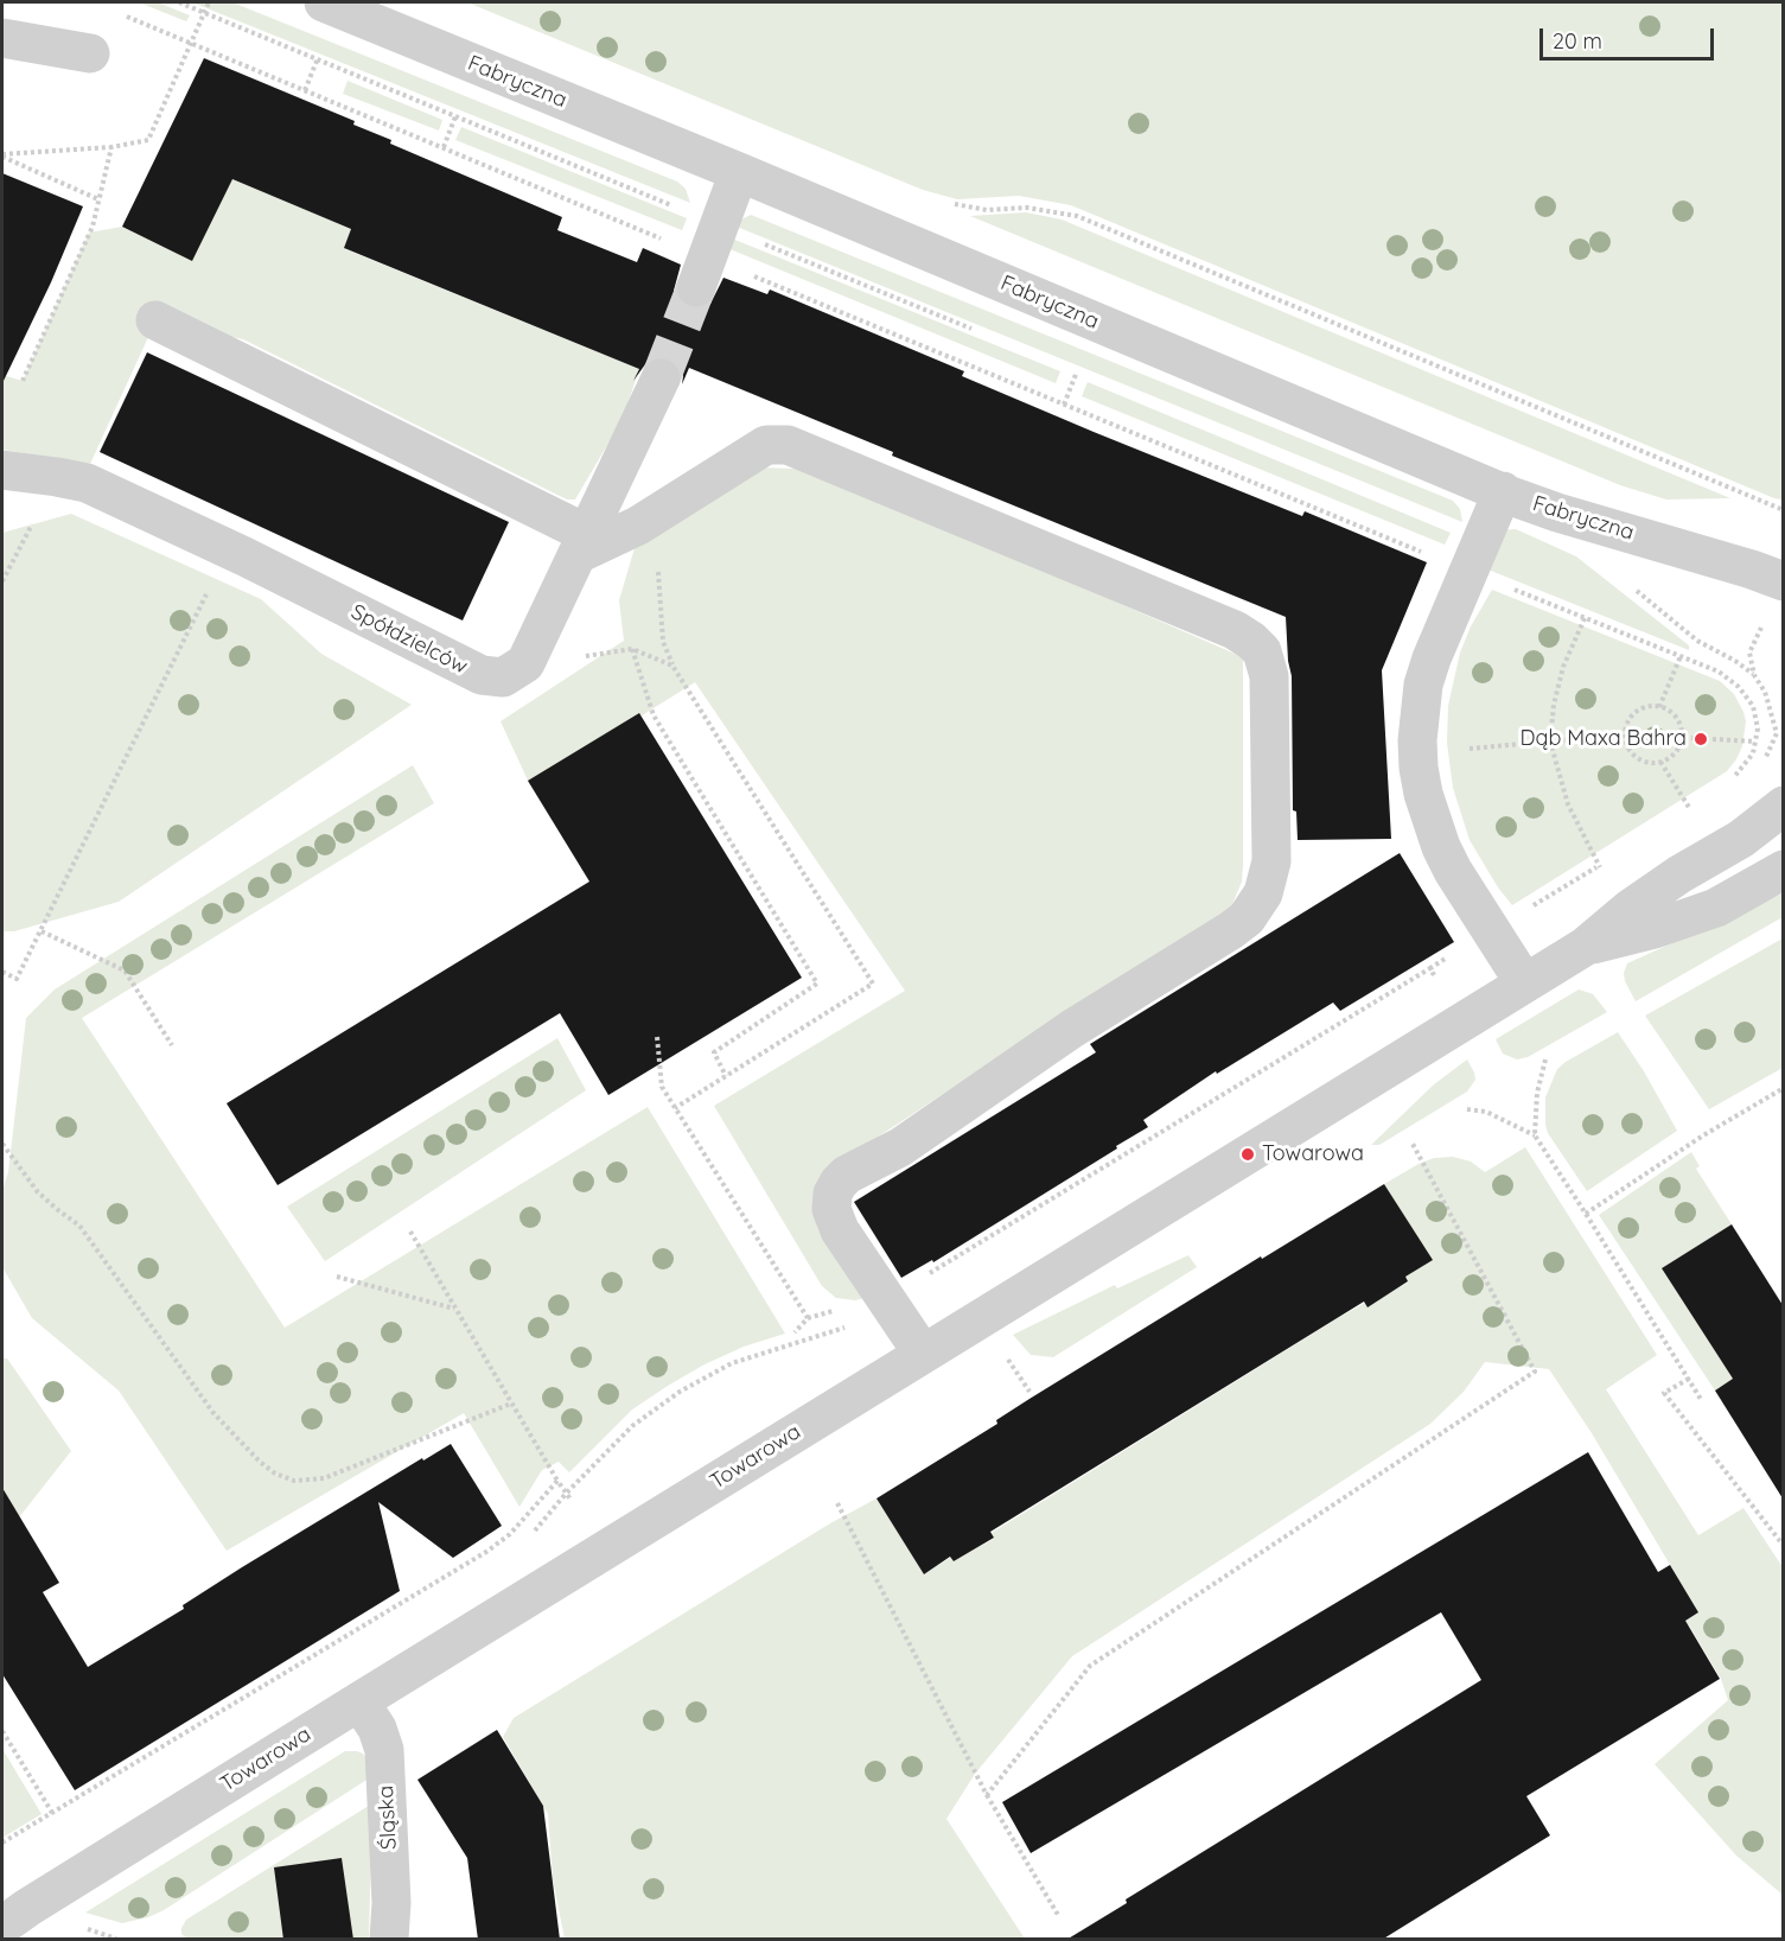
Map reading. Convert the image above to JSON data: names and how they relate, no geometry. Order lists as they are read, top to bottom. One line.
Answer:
{"streets":{"street":["Fabryczna","Spółdzielców","Towarowa","Śląska"]},"crossings":[["Towarowa","Śląska"]],"places":["Dąb Maxa Bahra","Towarowa"],"scale_bar":"20 m"}
